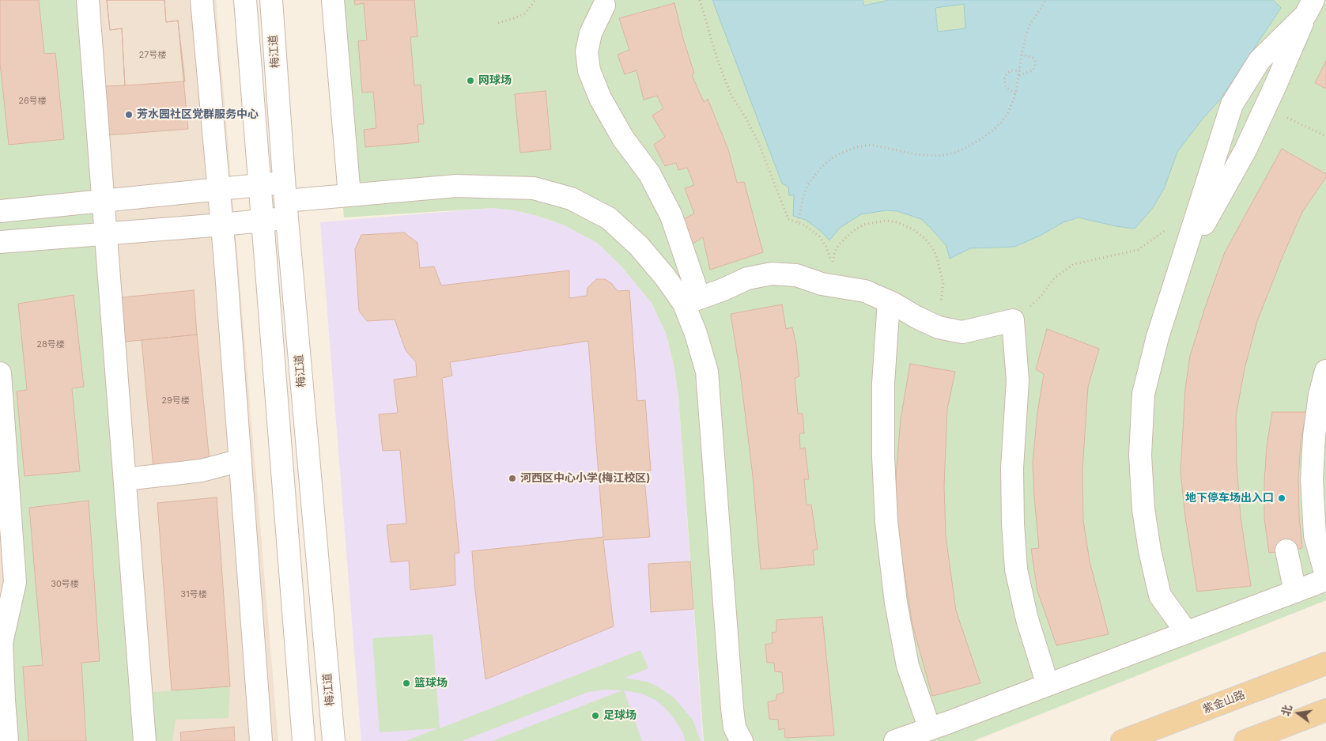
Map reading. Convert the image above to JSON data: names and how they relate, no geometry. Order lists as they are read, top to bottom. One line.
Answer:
{"streets":{"main road":["紫金山路"],"street":["梅江道"]},"places":["网球场","芳水园社区党群服务中心","河西区中心小学(梅江校区)","地下停车场出入口","篮球场","足球场"],"house_numbers":["27号楼","26号楼","28号楼","29号楼","30号楼","31号楼"],"north":"left"}
